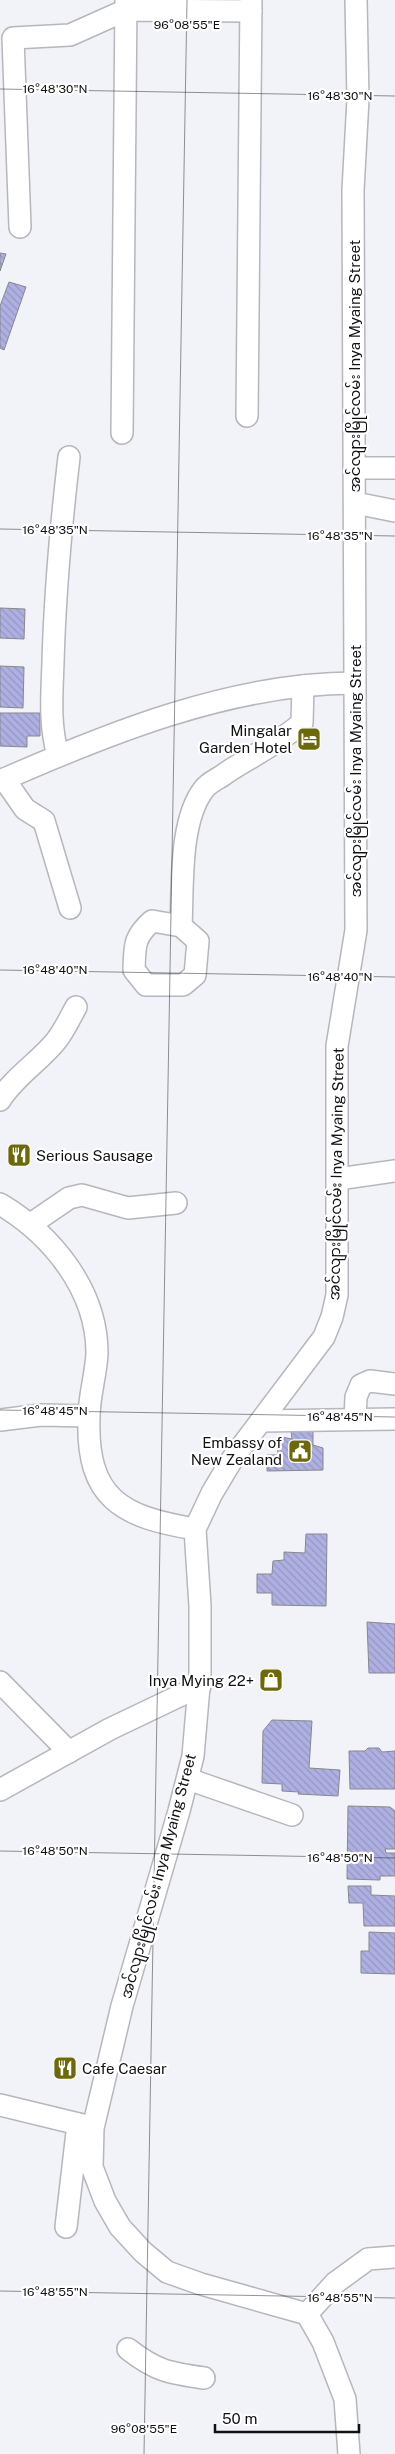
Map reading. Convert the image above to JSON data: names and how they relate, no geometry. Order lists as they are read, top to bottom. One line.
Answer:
{"streets":{"street":["အင်လျားမြိုင်လမ်း Inya Myaing Street"]},"places":{"hotel":["Mingalar Garden Hotel"],"restaurant":["Serious Sausage","Cafe Caesar"],"public building":["Embassy of New Zealand"],"shop":["Inya Mying 22+"]},"scale_bar":"50 m","coordinates":["96°08'55\"E","16°48'30\"N","16°48'35\"N","16°48'40\"N","16°48'45\"N","16°48'50\"N","16°48'55\"N"]}
